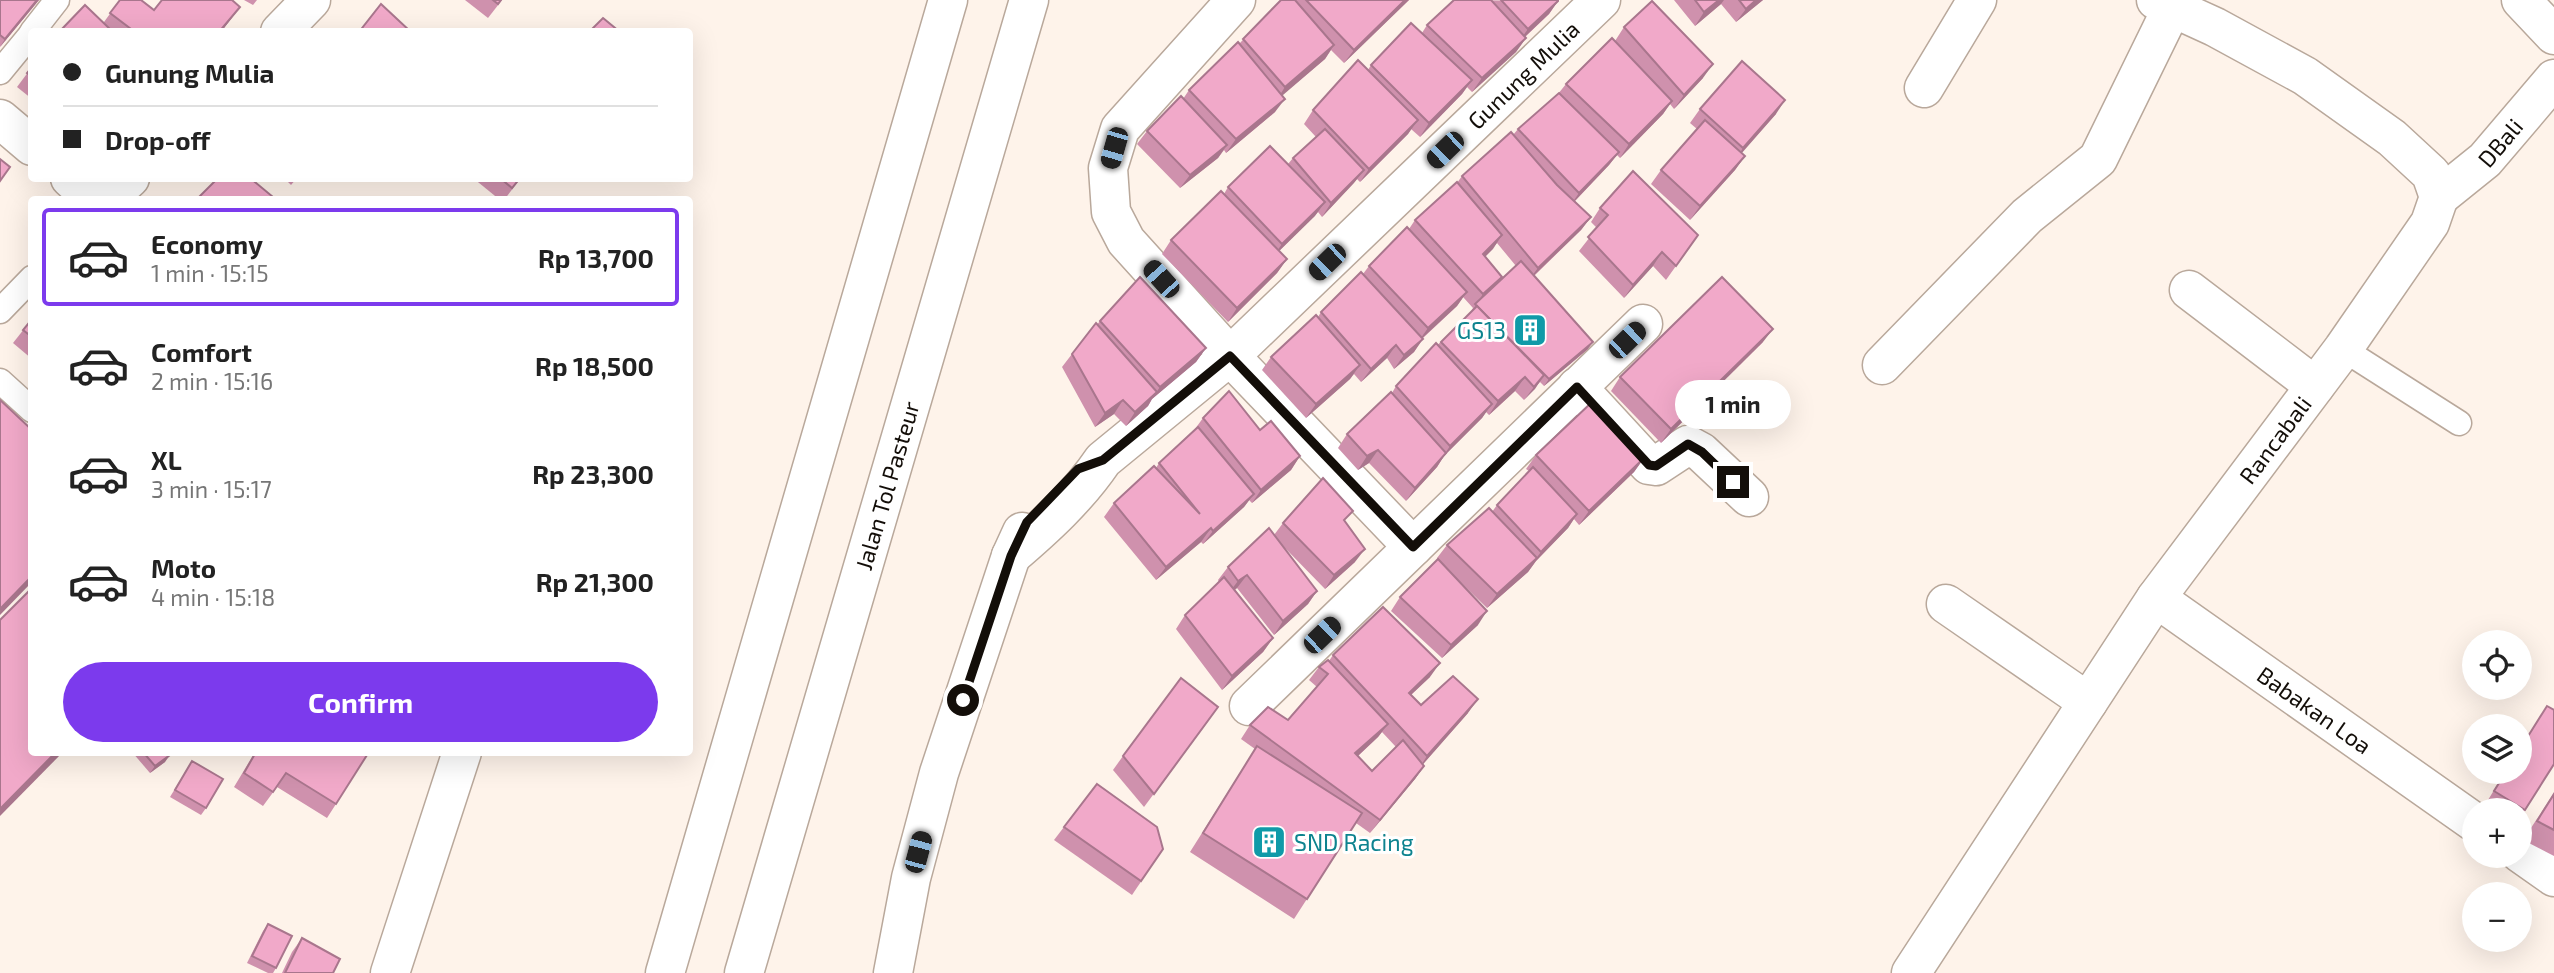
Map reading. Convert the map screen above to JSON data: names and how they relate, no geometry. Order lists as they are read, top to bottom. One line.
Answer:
{"streets":{"main road":["Gunung Mulia","DBali","Rancabali","Jalan Tol Pasteur","Babakan Loa"]},"crossings":[["DBali","Rancabali"],["Rancabali","Babakan Loa"]],"places":{"building":["GS13","SND Racing"]},"page":{"banner":["Gunung Mulia","Drop-off"],"list":[{"name":"Economy","note":"1 min · 15:15","value":"Rp 13,700"},{"name":"Comfort","note":"2 min · 15:16","value":"Rp 18,500"},{"name":"XL","note":"3 min · 15:17","value":"Rp 23,300"},{"name":"Moto","note":"4 min · 15:18","value":"Rp 21,300"}],"bubble":"1 min","map_buttons":["+","−"],"buttons":"Confirm"}}
